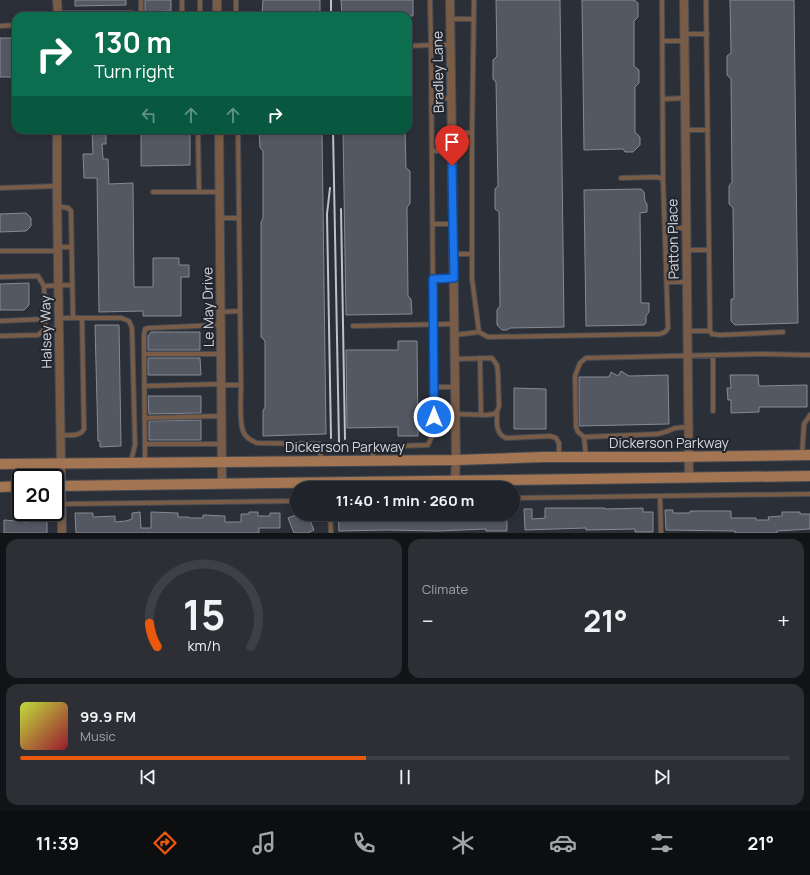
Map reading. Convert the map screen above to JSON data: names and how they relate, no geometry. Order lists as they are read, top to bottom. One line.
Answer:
{"streets":{"main road":["Dickerson Parkway"],"street":["Bradley Lane","Patton Place","Le May Drive","Halsey Way"]},"crossings":[["Bradley Lane","Dickerson Parkway"],["Patton Place","Dickerson Parkway"],["Le May Drive","Dickerson Parkway"],["Halsey Way","Dickerson Parkway"]],"page":{"turn":["130 m","Turn right"],"limit":"20","trip":"11:40 · 1 min · 260 m","tile":"Climate","heat":["−","21°","+"],"song":["99.9 FM","Music"],"tabs":["11:39","21°"],"gauge":["15","km/h"]}}
